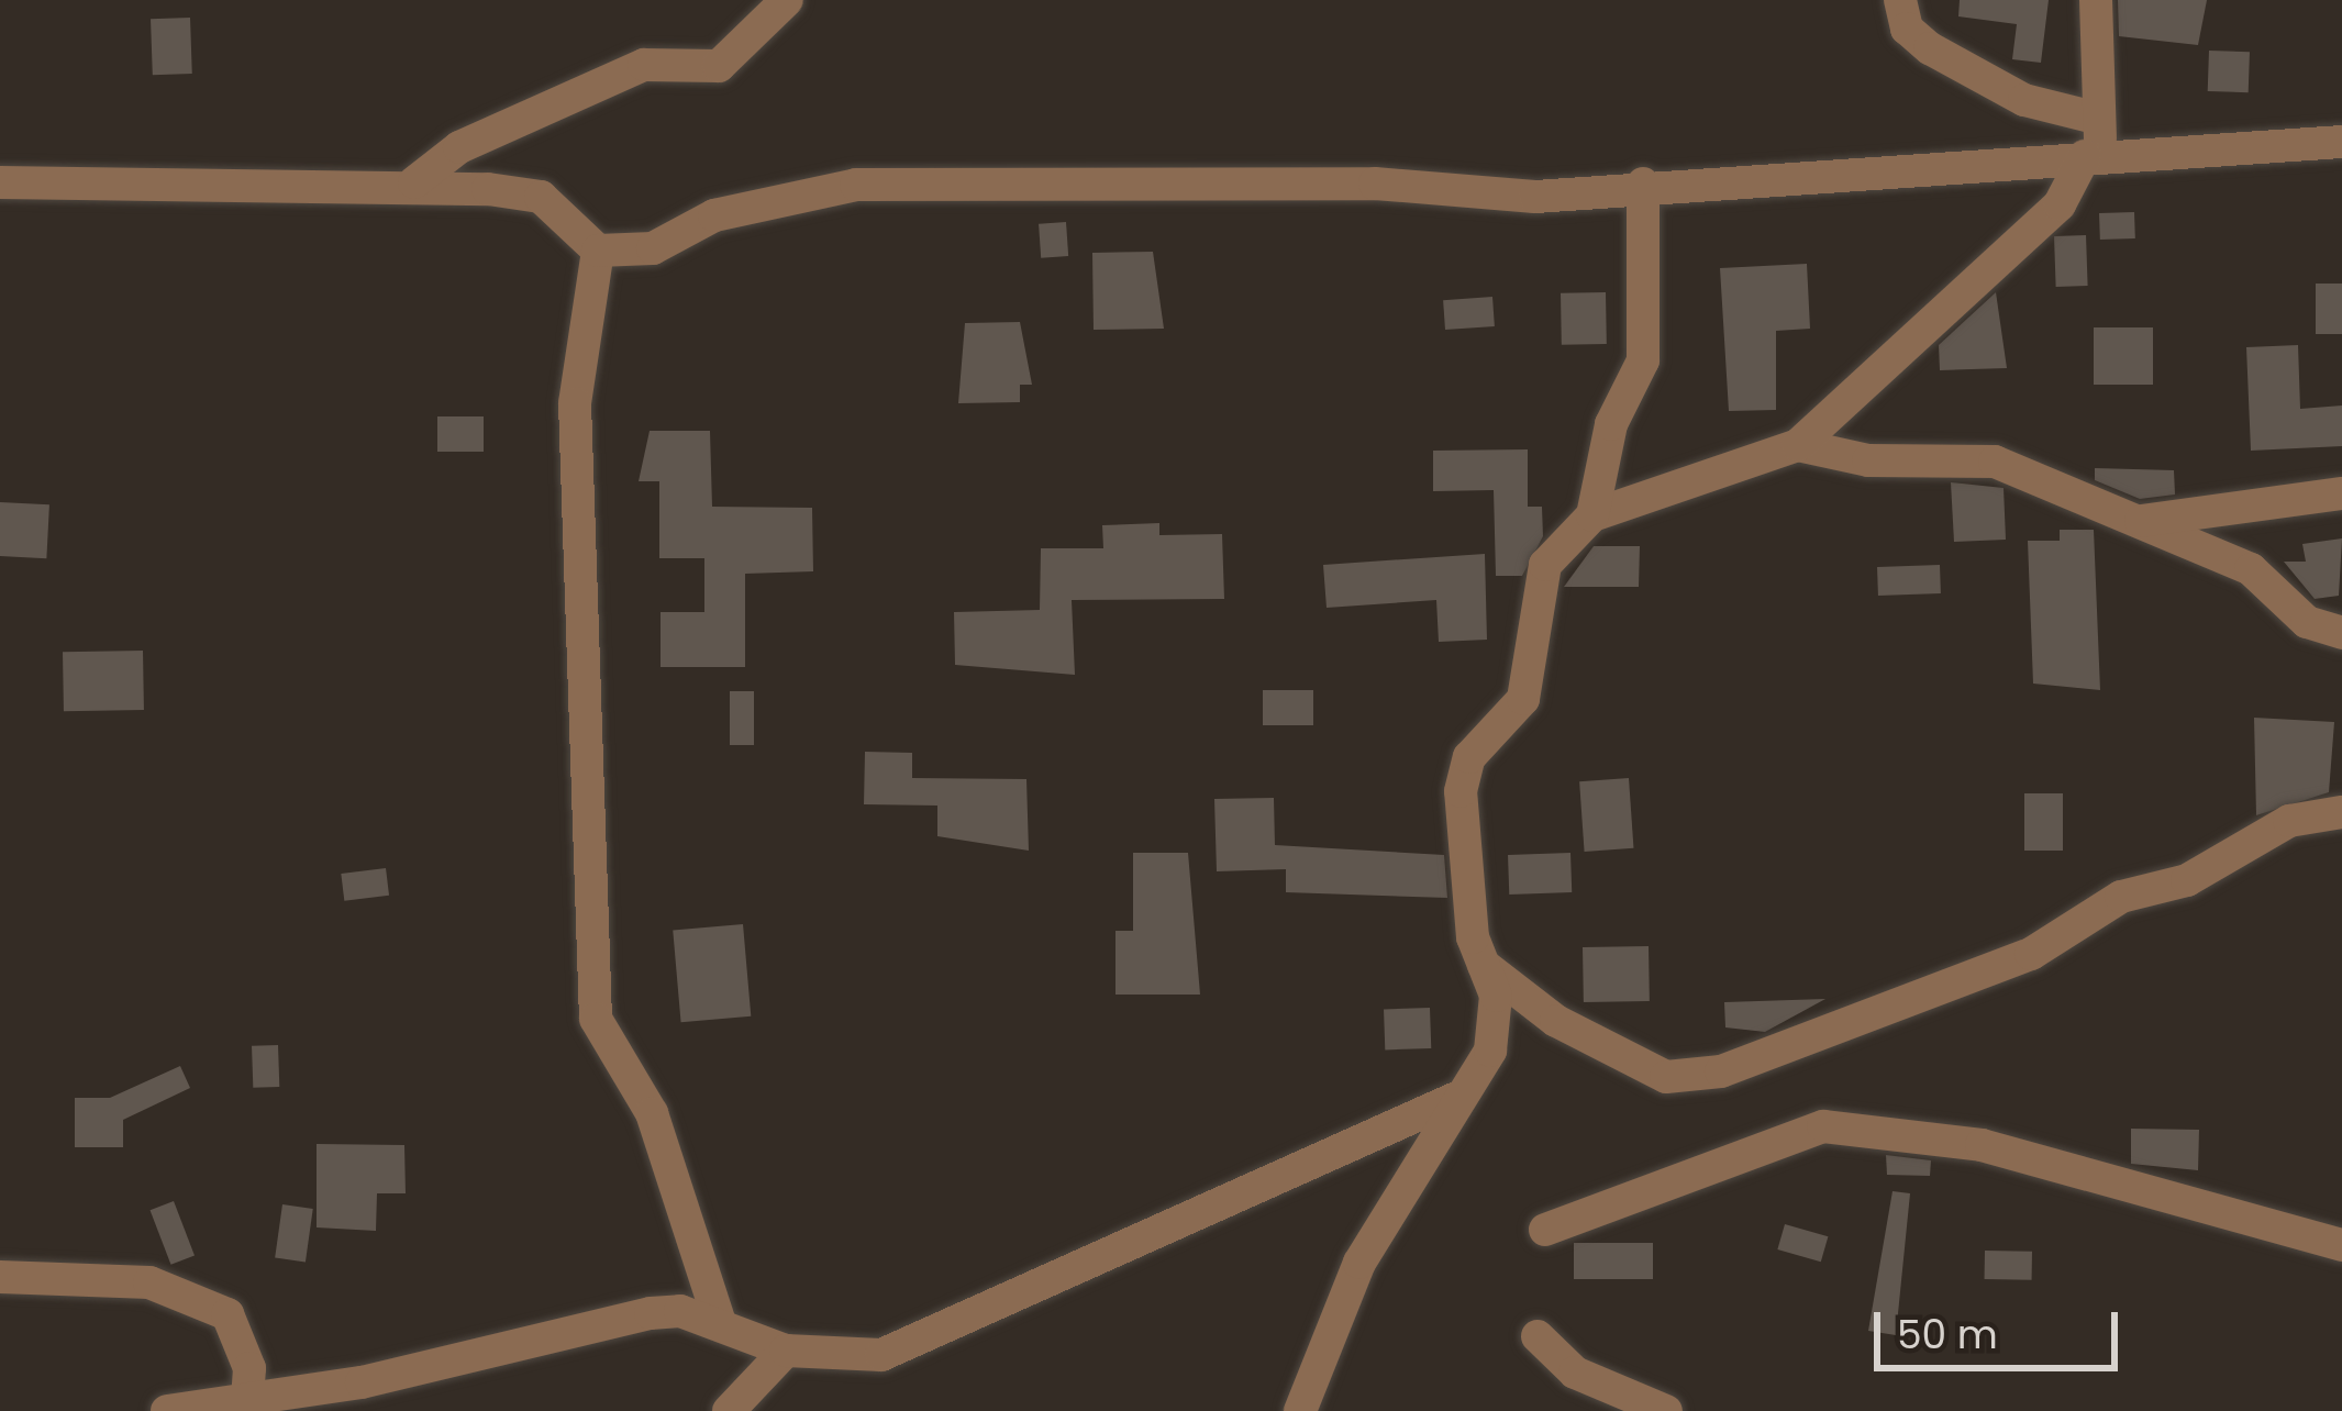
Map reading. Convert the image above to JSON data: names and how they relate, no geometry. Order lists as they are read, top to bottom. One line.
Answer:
{"scale_bar":"50 m"}
